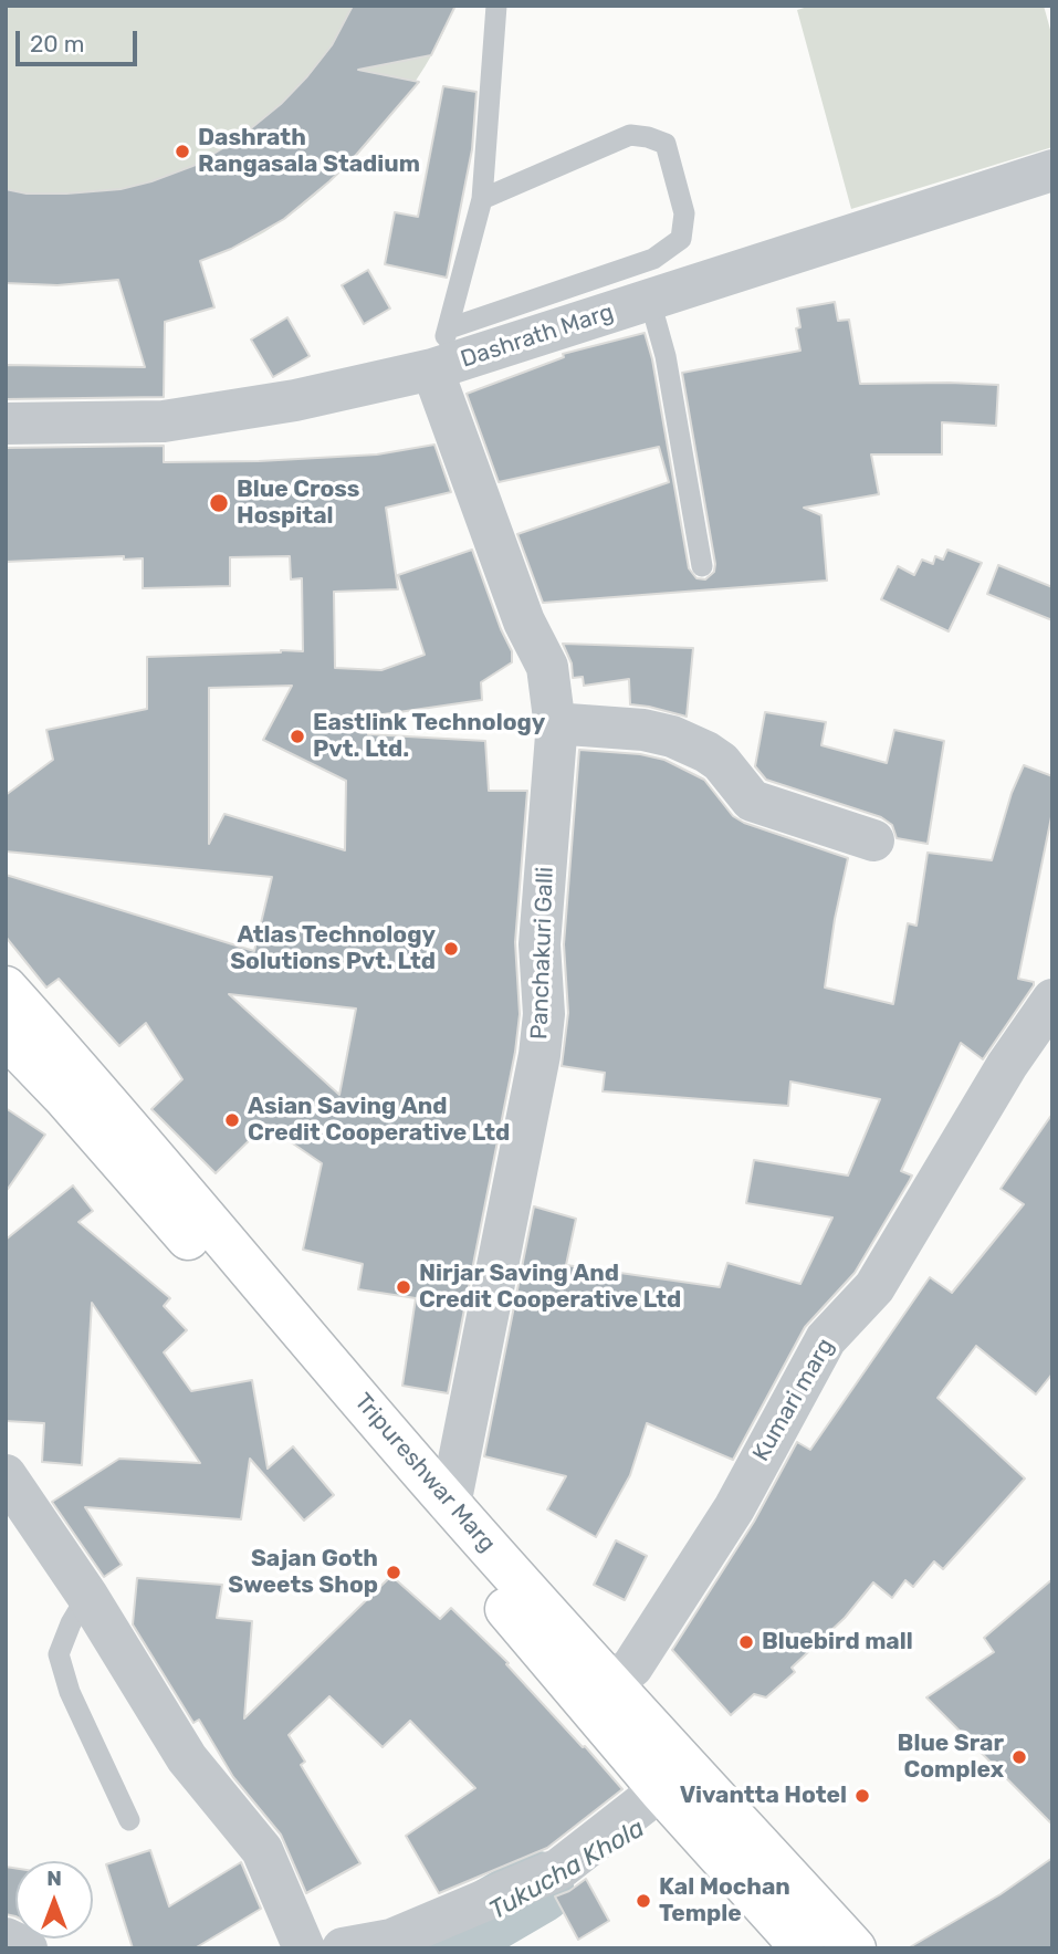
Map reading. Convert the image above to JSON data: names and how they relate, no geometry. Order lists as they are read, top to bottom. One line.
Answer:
{"streets":{"highway":["Tripureshwar Marg"],"street":["Dashrath Marg","Panchakuri Galli","Kumari marg"]},"crossings":[["Dashrath Marg","Panchakuri Galli"],["Panchakuri Galli","Tripureshwar Marg"],["Kumari marg","Tripureshwar Marg"]],"water":["Tukucha Khola"],"places":["Dashrath Rangasala Stadium","Blue Cross Hospital","Eastlink Technology Pvt. Ltd.","Atlas Technology Solutions Pvt. Ltd","Asian Saving And Credit Cooperative Ltd","Nirjar Saving And Credit Cooperative Ltd","Sajan Goth Sweets Shop","Bluebird mall","Blue Srar Complex","Vivantta Hotel","Kal Mochan Temple"],"scale_bar":"20 m","north":"top"}
